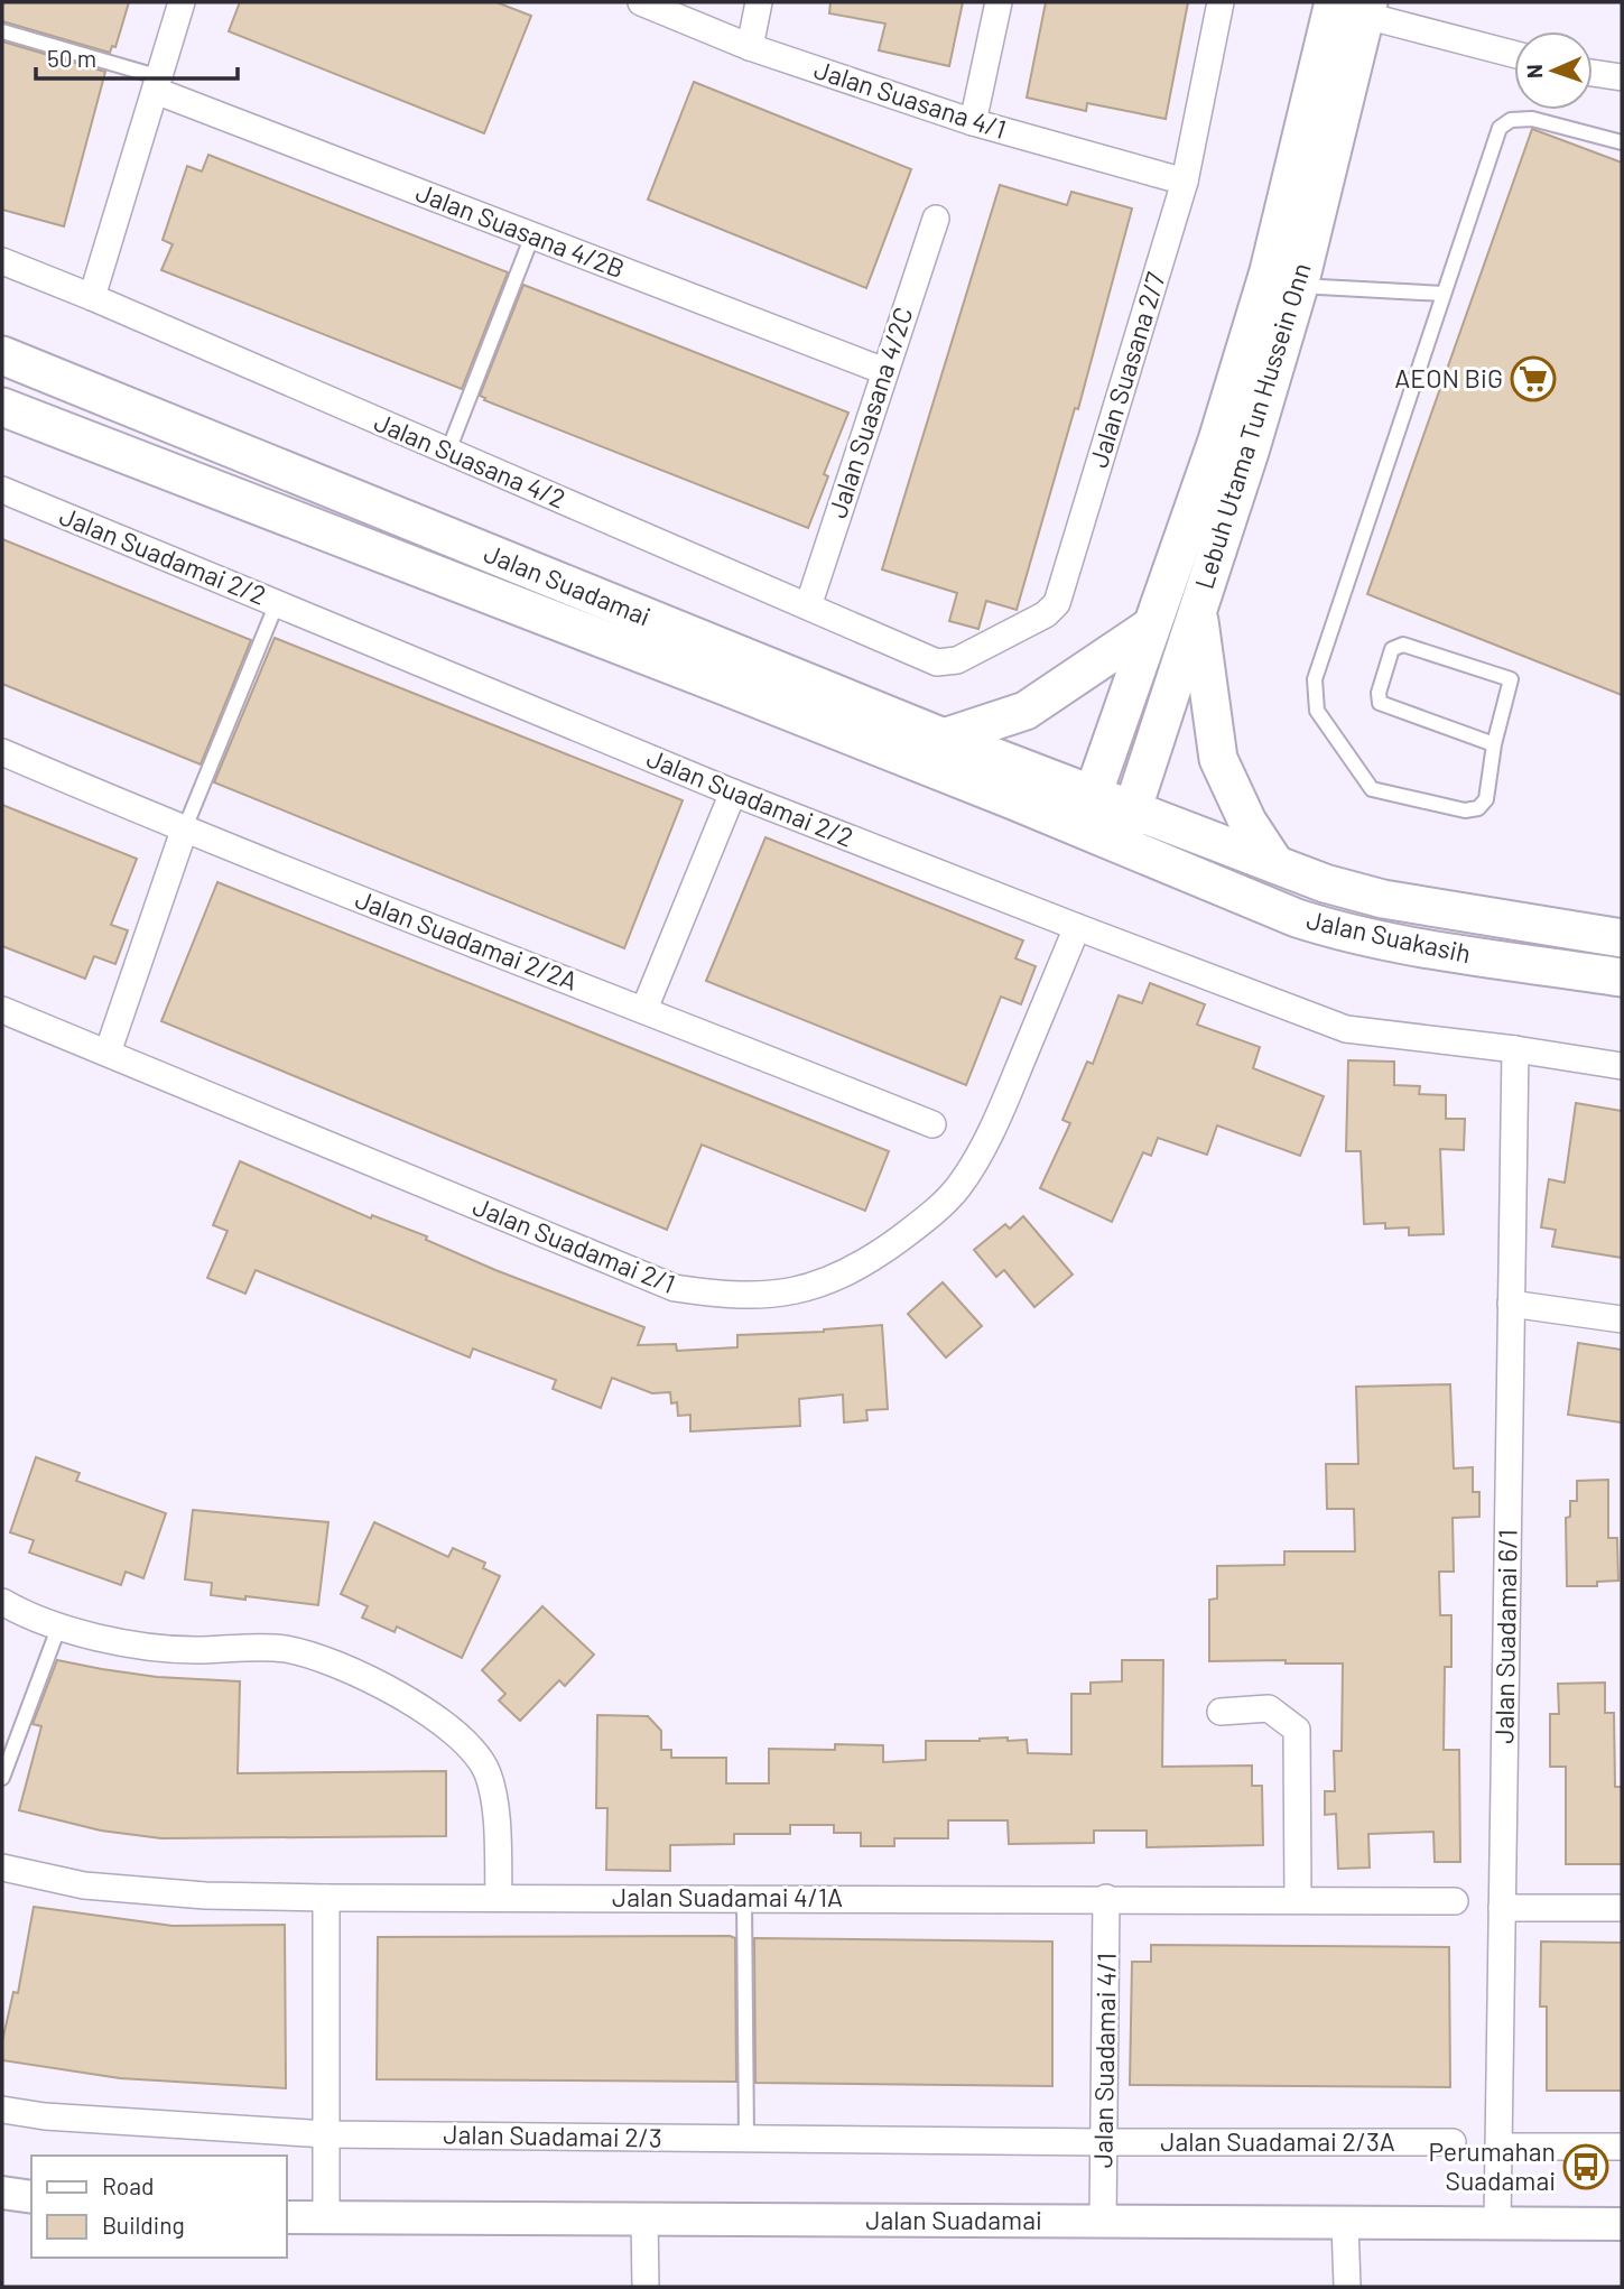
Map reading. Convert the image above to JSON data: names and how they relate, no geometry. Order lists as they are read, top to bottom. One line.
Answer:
{"streets":{"main road":["Lebuh Utama Tun Hussein Onn","Jalan Suadamai","Jalan Suakasih"],"street":["Jalan Suasana 4/1","Jalan Suasana 4/2B","Jalan Suasana 2/7","Jalan Suasana 4/2C","Jalan Suasana 4/2","Jalan Suadamai 2/2","Jalan Suadamai 2/2A","Jalan Suadamai 2/1","Jalan Suadamai 6/1","Jalan Suadamai 4/1A","Jalan Suadamai 4/1","Jalan Suadamai 2/3","Jalan Suadamai 2/3A"]},"crossings":[["Jalan Suasana 4/1","Jalan Suasana 2/7"],["Jalan Suasana 4/2B","Jalan Suasana 4/2C"],["Jalan Suasana 2/7","Jalan Suasana 4/2"],["Jalan Suasana 4/2C","Jalan Suasana 4/2"],["Lebuh Utama Tun Hussein Onn","Jalan Suadamai"],["Lebuh Utama Tun Hussein Onn","Jalan Suakasih"],["Jalan Suadamai 2/2","Jalan Suadamai 2/1"],["Jalan Suadamai 2/2","Jalan Suadamai 6/1"],["Jalan Suadamai","Jalan Suakasih"],["Jalan Suadamai","Jalan Suadamai 6/1"],["Jalan Suadamai","Jalan Suadamai 4/1"],["Jalan Suadamai 4/1A","Jalan Suadamai 4/1"],["Jalan Suadamai 4/1","Jalan Suadamai 2/3"],["Jalan Suadamai 4/1","Jalan Suadamai 2/3A"],["Jalan Suadamai 2/3","Jalan Suadamai 2/3A"]],"places":{"supermarket":["AEON BiG"],"bus stop":["Perumahan Suadamai"]},"legend":["Road","Building"],"scale_bar":"50 m","north":"left"}
